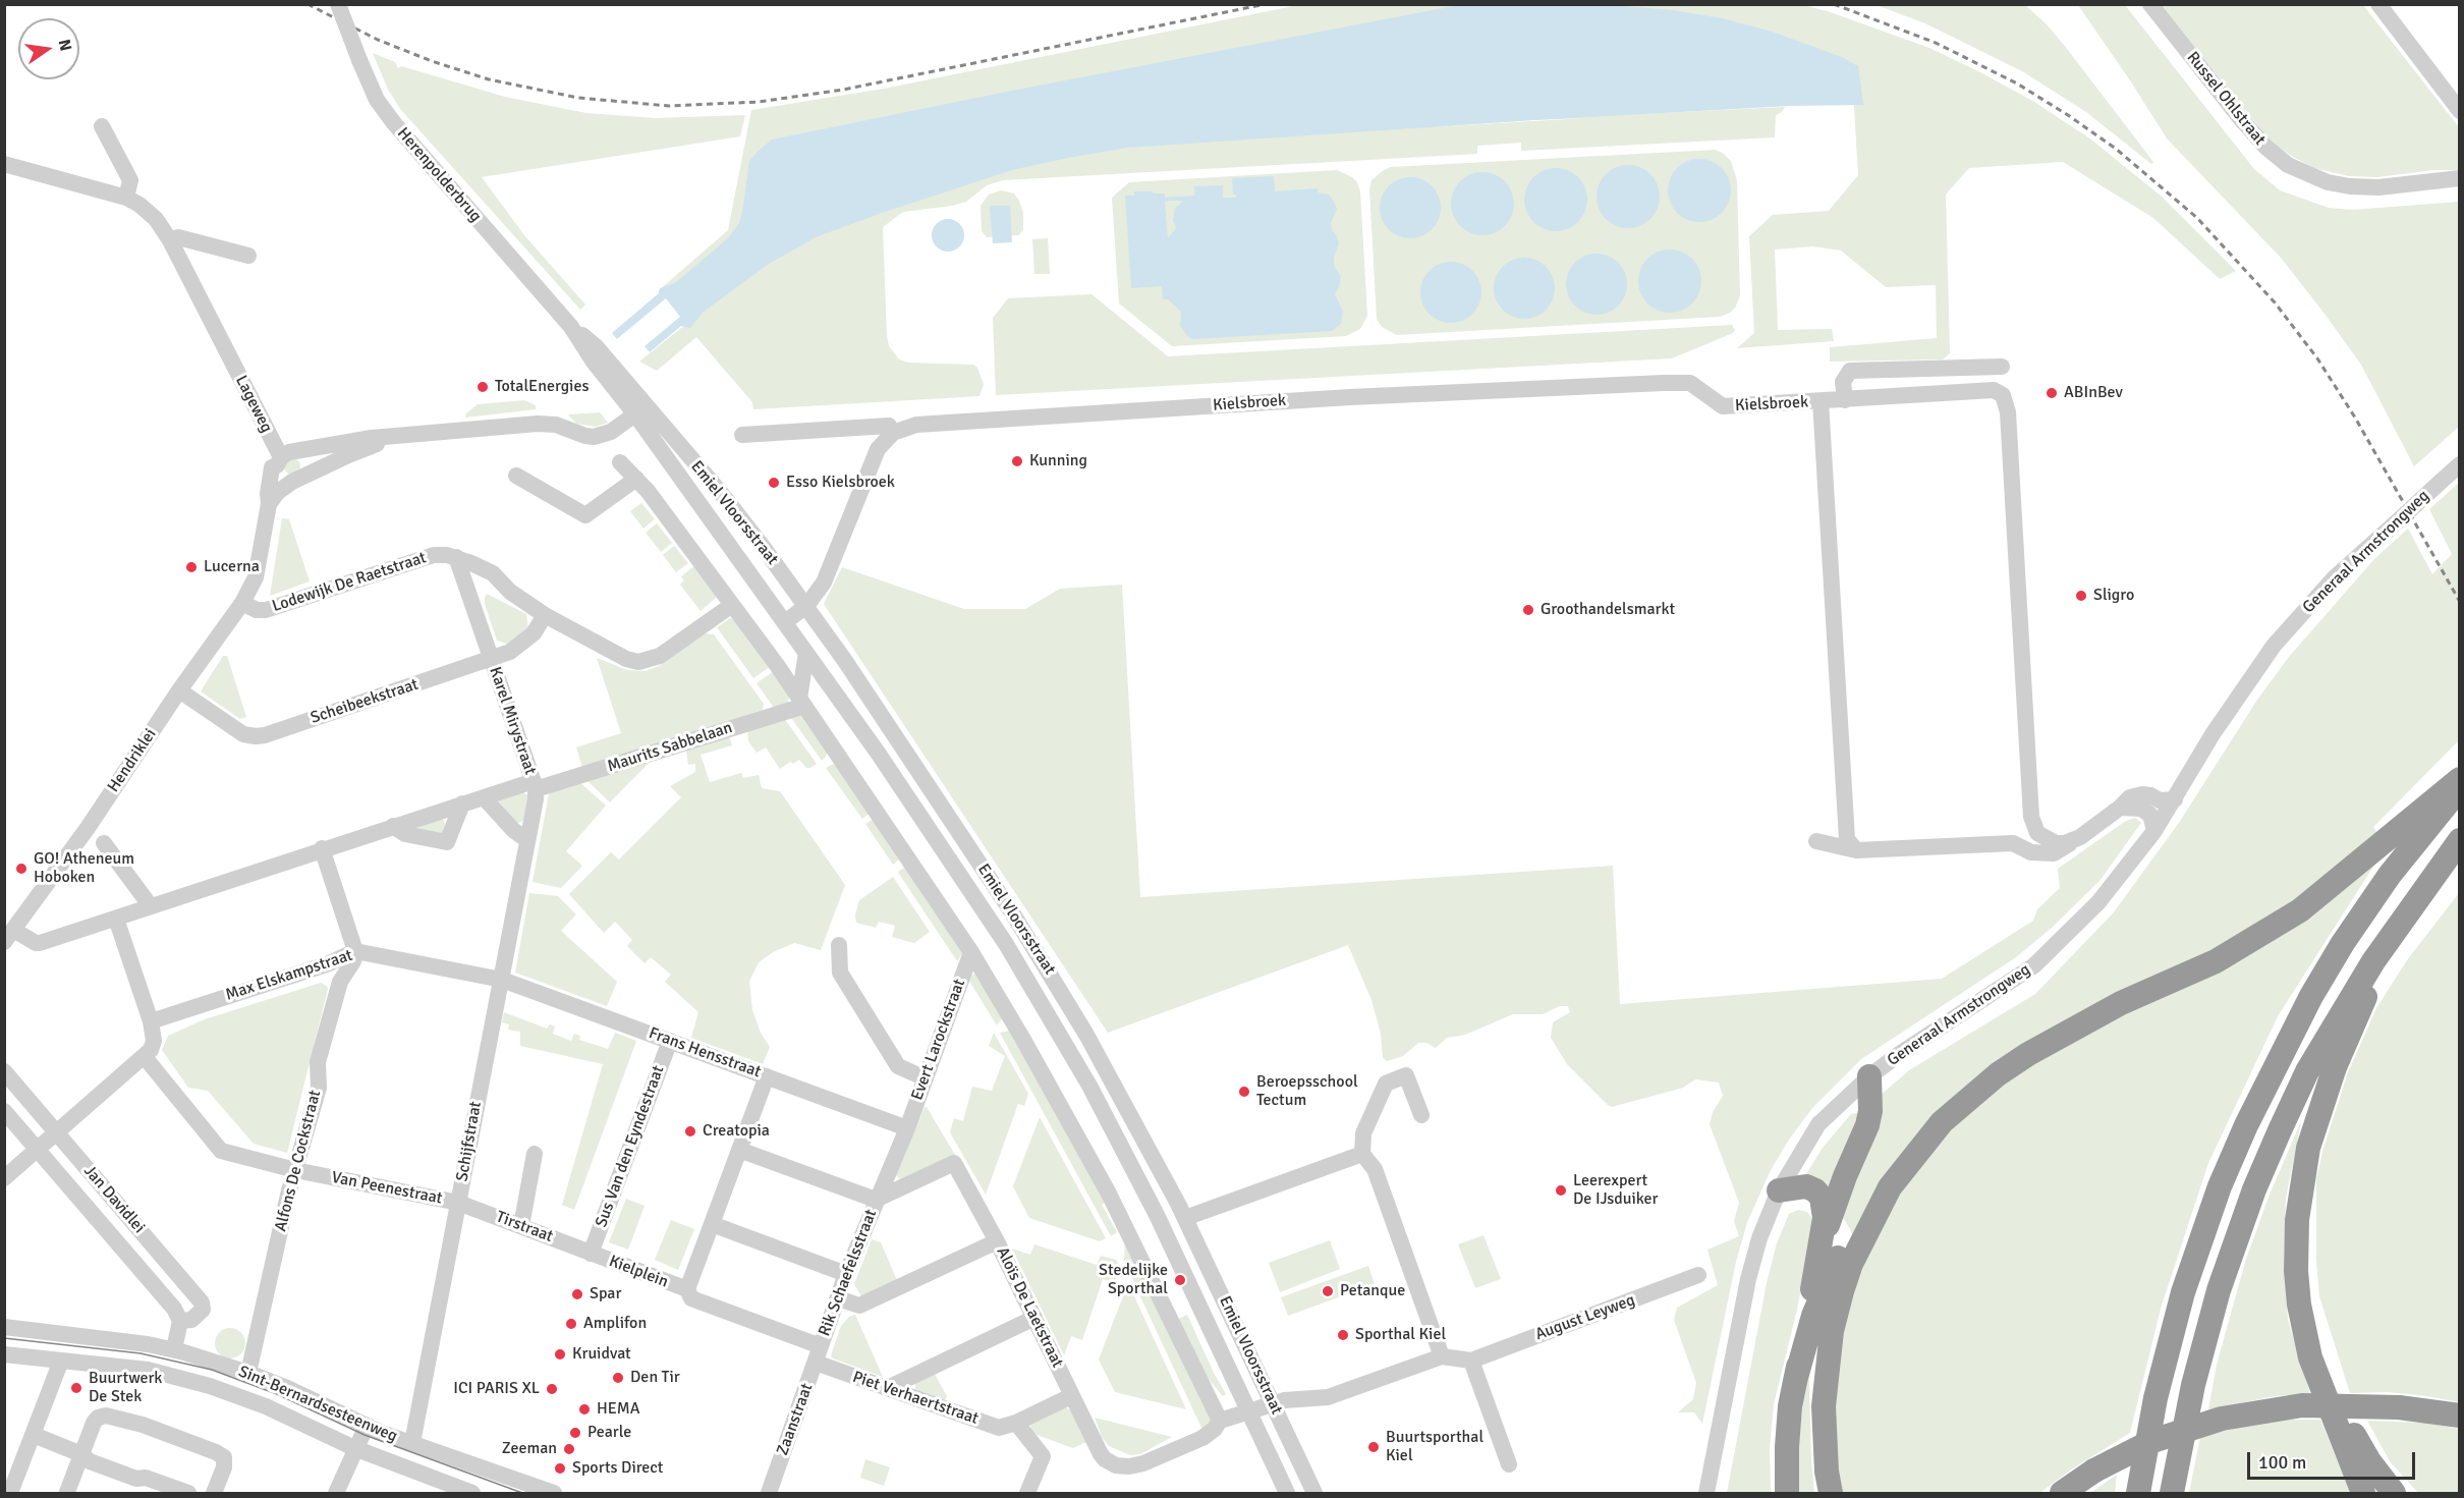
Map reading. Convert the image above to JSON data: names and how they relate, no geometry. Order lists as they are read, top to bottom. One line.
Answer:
{"streets":{"street":["Russel Ohlstraat","Herenpolderbrug","Kielsbroek","Lageweg","Emiel Vloorsstraat","Generaal Armstrongweg","Lodewijk De Raetstraat","Scheibeekstraat","Karel Mirystraat","Maurits Sabbelaan","Hendriklei","Max Elskampstraat","Evert Larockstraat","Frans Hensstraat","Schijfstraat","Sus Van den Eyndestraat","Alfons De Cockstraat","Van Peenestraat","Jan Davidlei","Tirstraat","Kielplein","Rik Schaefelsstraat","Aloïs De Laetstraat","August Leyweg","Piet Verhaertstraat","Sint-Bernardsesteenweg","Zaanstraat"]},"crossings":[["Herenpolderbrug","Emiel Vloorsstraat"],["Emiel Vloorsstraat","Aloïs De Laetstraat"],["Emiel Vloorsstraat","August Leyweg"],["Lodewijk De Raetstraat","Scheibeekstraat"],["Lodewijk De Raetstraat","Hendriklei"],["Scheibeekstraat","Karel Mirystraat"],["Scheibeekstraat","Hendriklei"],["Karel Mirystraat","Maurits Sabbelaan"],["Karel Mirystraat","Schijfstraat"],["Maurits Sabbelaan","Hendriklei"],["Maurits Sabbelaan","Schijfstraat"],["Max Elskampstraat","Frans Hensstraat"],["Max Elskampstraat","Schijfstraat"],["Max Elskampstraat","Alfons De Cockstraat"],["Evert Larockstraat","Frans Hensstraat"],["Evert Larockstraat","Rik Schaefelsstraat"],["Frans Hensstraat","Schijfstraat"],["Frans Hensstraat","Sus Van den Eyndestraat"],["Frans Hensstraat","Rik Schaefelsstraat"],["Schijfstraat","Van Peenestraat"],["Schijfstraat","Tirstraat"],["Schijfstraat","Sint-Bernardsesteenweg"],["Sus Van den Eyndestraat","Tirstraat"],["Sus Van den Eyndestraat","Kielplein"],["Alfons De Cockstraat","Van Peenestraat"],["Alfons De Cockstraat","Sint-Bernardsesteenweg"],["Van Peenestraat","Tirstraat"],["Tirstraat","Kielplein"],["Kielplein","Rik Schaefelsstraat"],["Kielplein","Piet Verhaertstraat"],["Kielplein","Zaanstraat"],["Rik Schaefelsstraat","Aloïs De Laetstraat"],["Rik Schaefelsstraat","Piet Verhaertstraat"],["Rik Schaefelsstraat","Zaanstraat"],["Aloïs De Laetstraat","Piet Verhaertstraat"],["Piet Verhaertstraat","Zaanstraat"]],"places":["TotalEnergies","ABInBev","Kunning","Esso Kielsbroek","Lucerna","Sligro","Groothandelsmarkt","GO! Atheneum Hoboken","Beroepsschool Tectum","Creatopia","Leerexpert De IJsduiker","Stedelijke Sporthal","Petanque","Spar","Amplifon","Sporthal Kiel","Kruidvat","Den Tir","Buurtwerk De Stek","ICI PARIS XL","HEMA","Pearle","Buurtsporthal Kiel","Zeeman","Sports Direct"],"scale_bar":"100 m","north":"right"}
